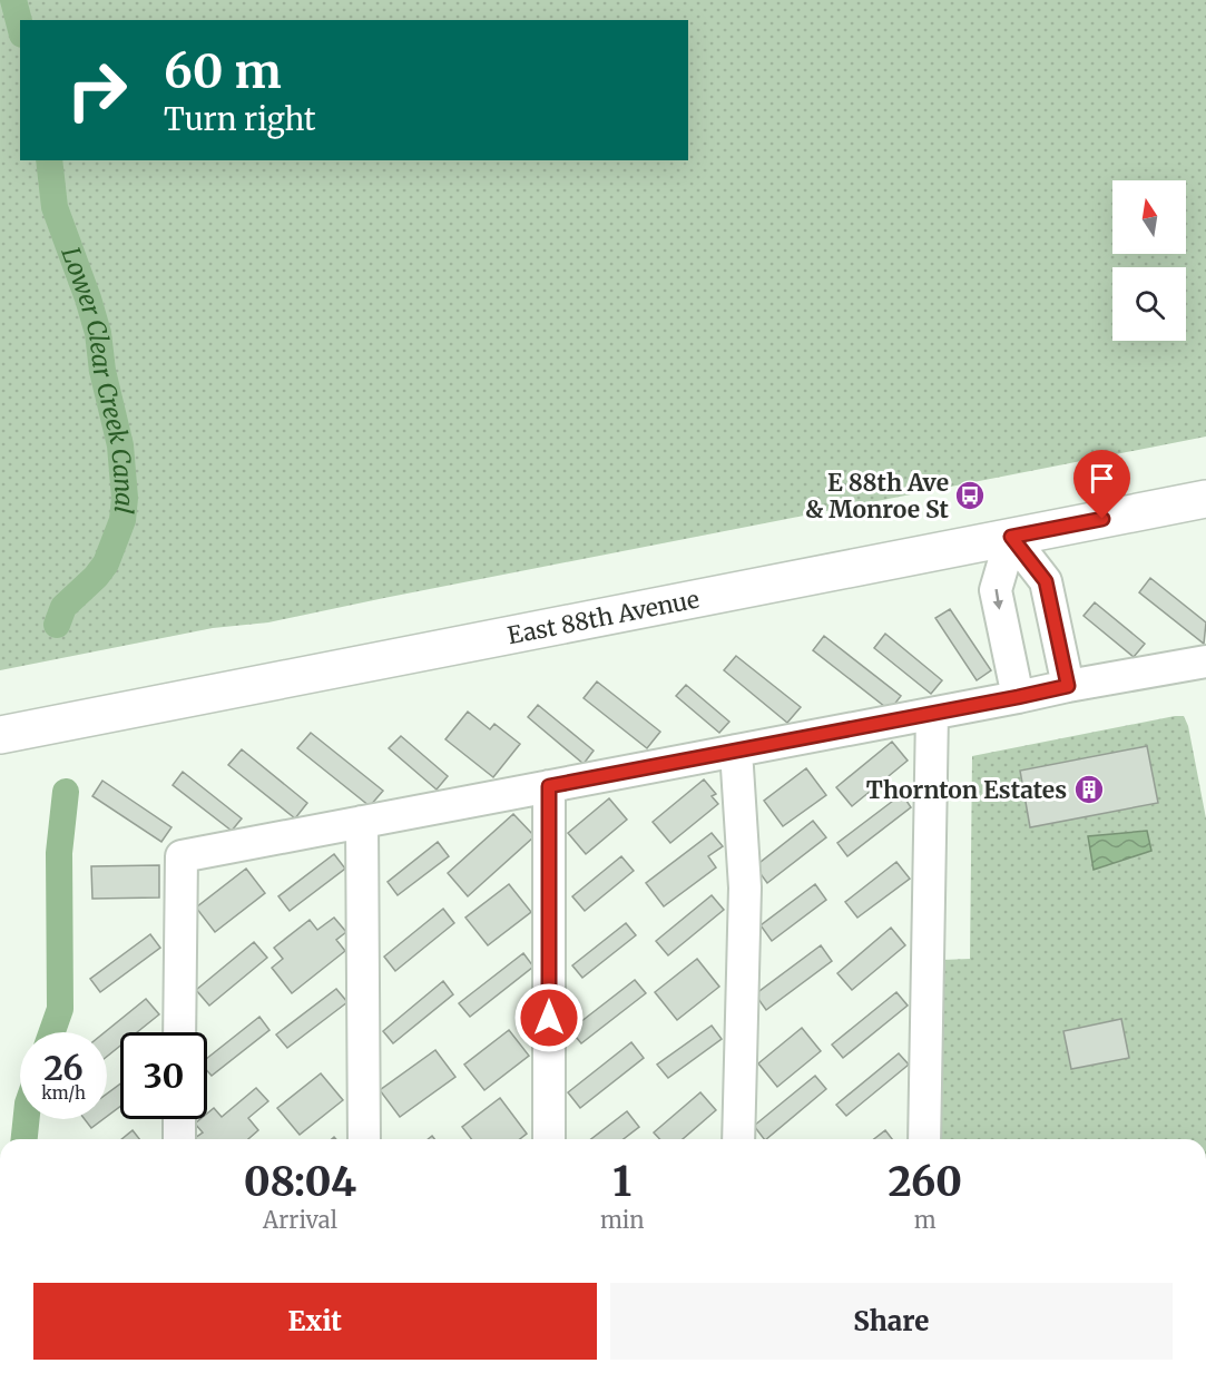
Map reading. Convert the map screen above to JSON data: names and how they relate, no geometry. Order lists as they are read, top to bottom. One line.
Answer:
{"streets":{"main road":["East 88th Avenue"]},"water":["Lower Clear Creek Canal"],"places":{"bus stop":["E 88th Ave & Monroe St"],"building":["Thornton Estates"]},"north":"top","page":{"turn":["60 m","Turn right"],"speed":"26 km/h","limit":"30","eta":["08:04","Arrival","1","min","260","m"],"buttons":["Exit","Share"]}}
